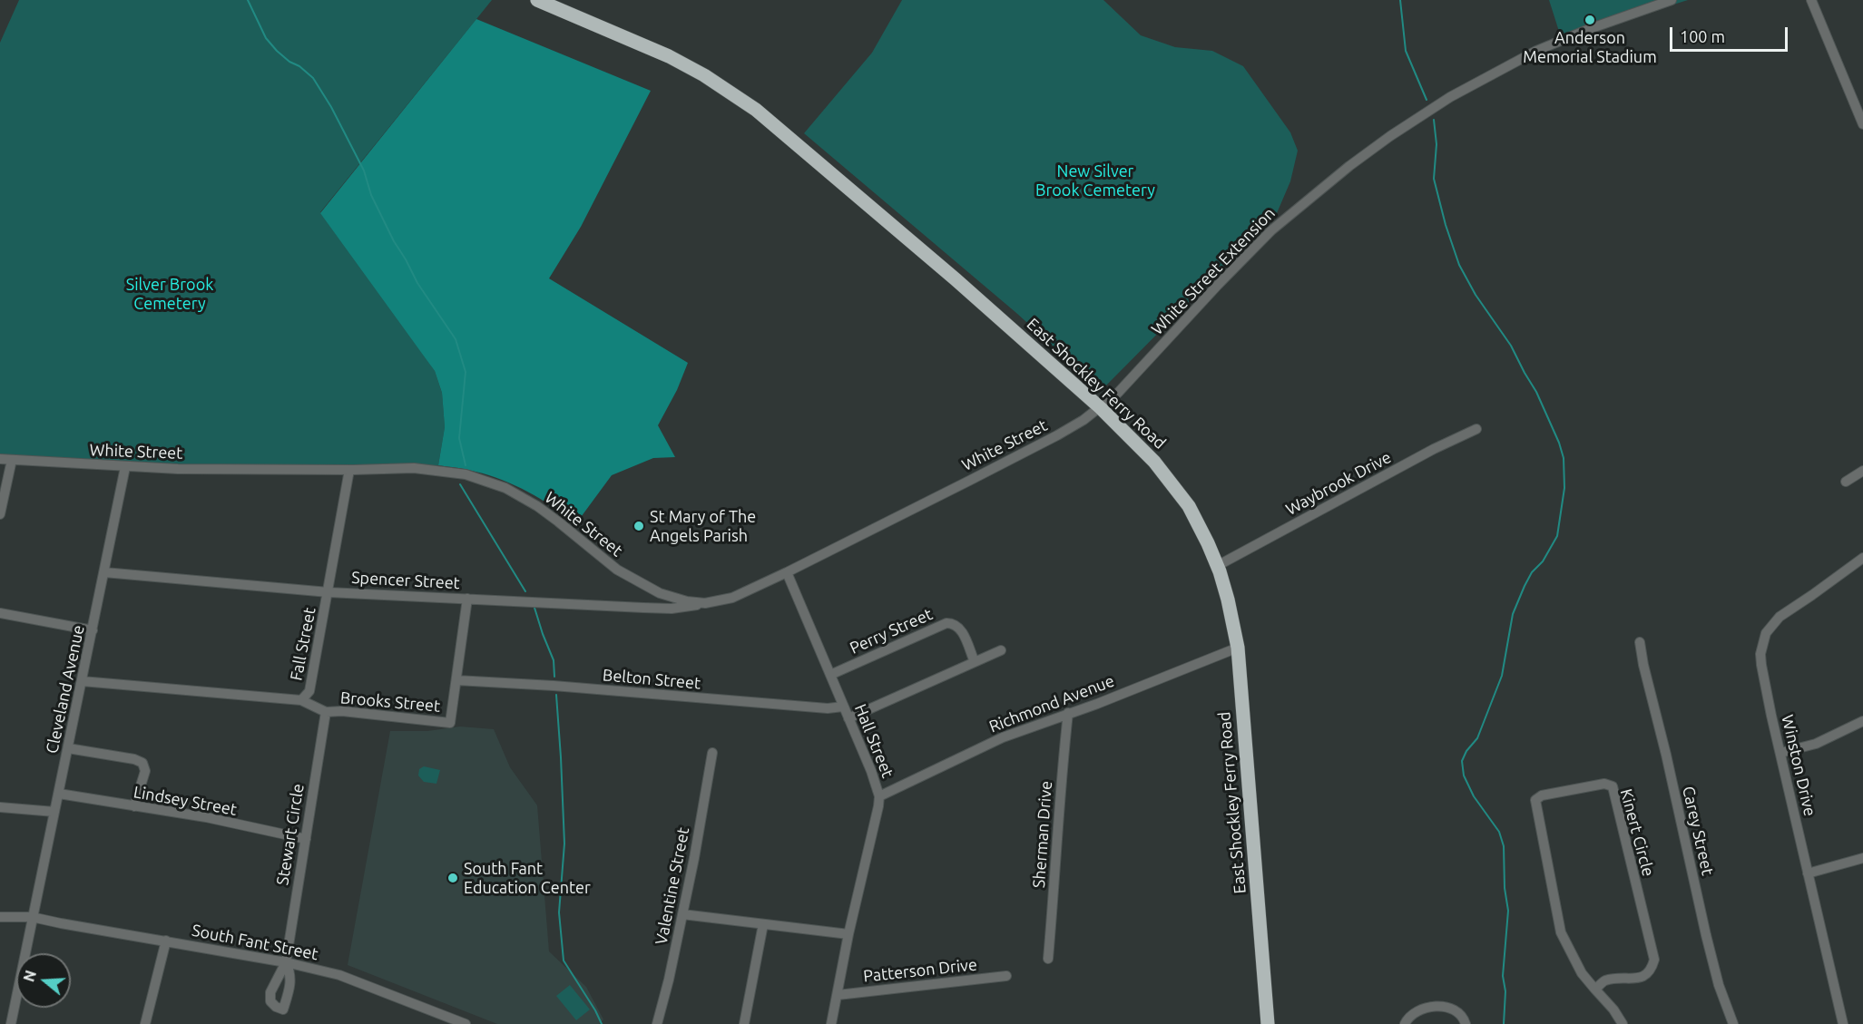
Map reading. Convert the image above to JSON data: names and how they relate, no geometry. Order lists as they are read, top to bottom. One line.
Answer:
{"streets":{"highway":["East Shockley Ferry Road"],"street":["White Street Extension","White Street","Waybrook Drive","Spencer Street","Perry Street","Fall Street","Belton Street","Cleveland Avenue","Brooks Street","Richmond Avenue","Hall Street","Winston Drive","Lindsey Street","Carey Street","Kinert Circle","Stewart Circle","Sherman Drive","Valentine Street","South Fant Street","Patterson Drive"]},"crossings":[["White Street Extension","East Shockley Ferry Road"],["White Street Extension","White Street"],["East Shockley Ferry Road","White Street"],["East Shockley Ferry Road","Waybrook Drive"],["East Shockley Ferry Road","Richmond Avenue"],["White Street","Spencer Street"],["White Street","Fall Street"],["White Street","Cleveland Avenue"],["White Street","Hall Street"],["Spencer Street","Fall Street"],["Spencer Street","Cleveland Avenue"],["Spencer Street","Brooks Street"],["Perry Street","Hall Street"],["Fall Street","Cleveland Avenue"],["Fall Street","Brooks Street"],["Belton Street","Brooks Street"],["Belton Street","Hall Street"],["Cleveland Avenue","Lindsey Street"],["Cleveland Avenue","South Fant Street"],["Brooks Street","Stewart Circle"],["Richmond Avenue","Hall Street"],["Richmond Avenue","Sherman Drive"],["Hall Street","Patterson Drive"],["Lindsey Street","Stewart Circle"],["Stewart Circle","South Fant Street"]],"parks":["New Silver Brook Cemetery","Silver Brook Cemetery"],"places":["Anderson Memorial Stadium","St Mary of The Angels Parish","South Fant Education Center"],"scale_bar":"100 m","north":"left"}
